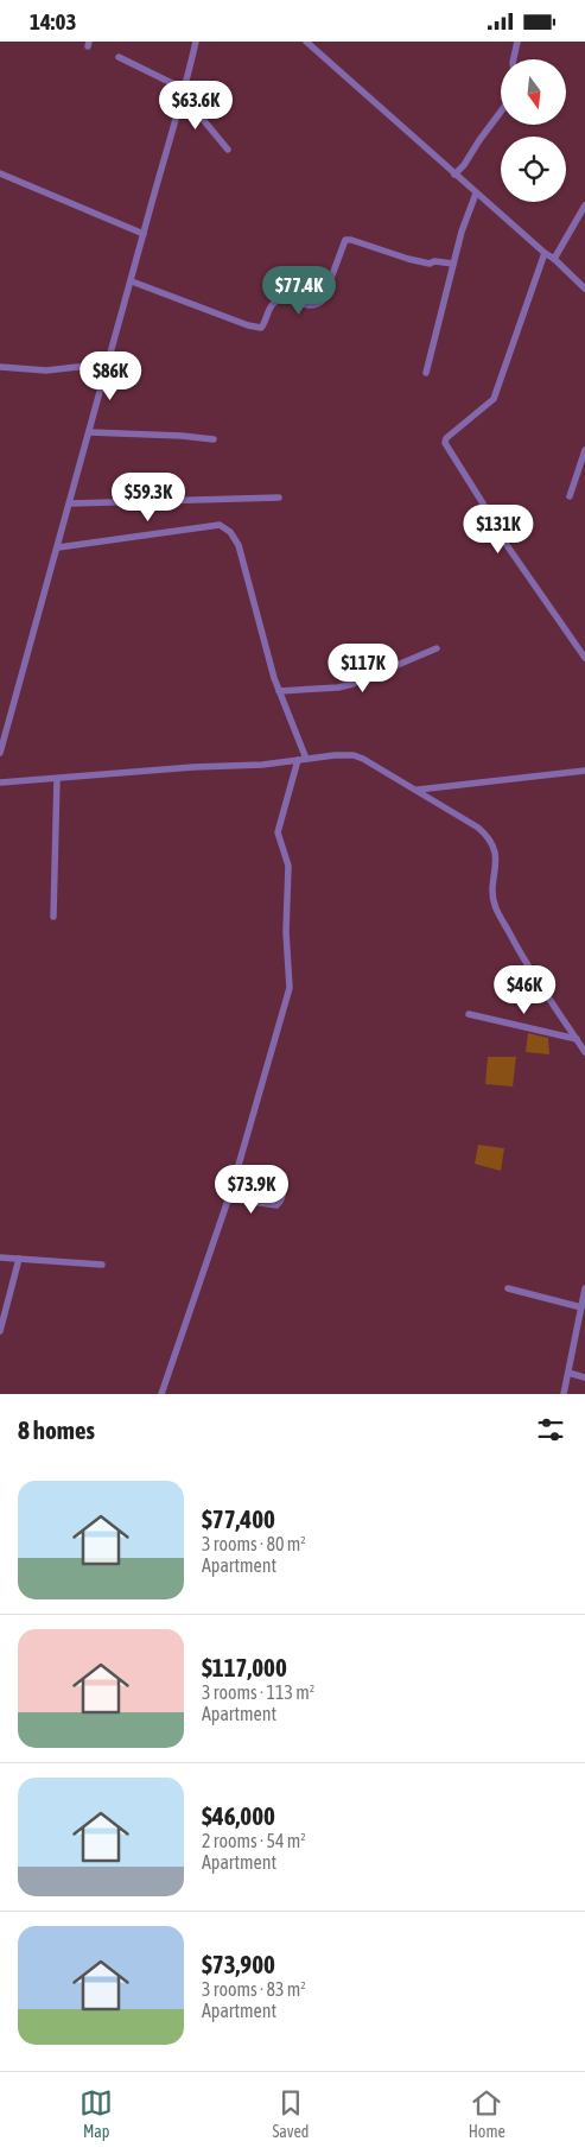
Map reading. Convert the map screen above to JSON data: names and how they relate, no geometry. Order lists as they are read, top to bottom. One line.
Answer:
{"north":"bottom","page":{"status":"14:03","price":["$63.6K","$77.4K","$86K","$59.3K","$131K","$117K","$46K","$73.9K"],"heading":"8 homes","list":[{"name":"$77,400","note":"3 rooms · 80 m² · Apartment"},{"name":"$117,000","note":"3 rooms · 113 m² · Apartment"},{"name":"$46,000","note":"2 rooms · 54 m² · Apartment"},{"name":"$73,900","note":"3 rooms · 83 m² · Apartment"}],"tabs":["Map","Saved","Home"]}}
